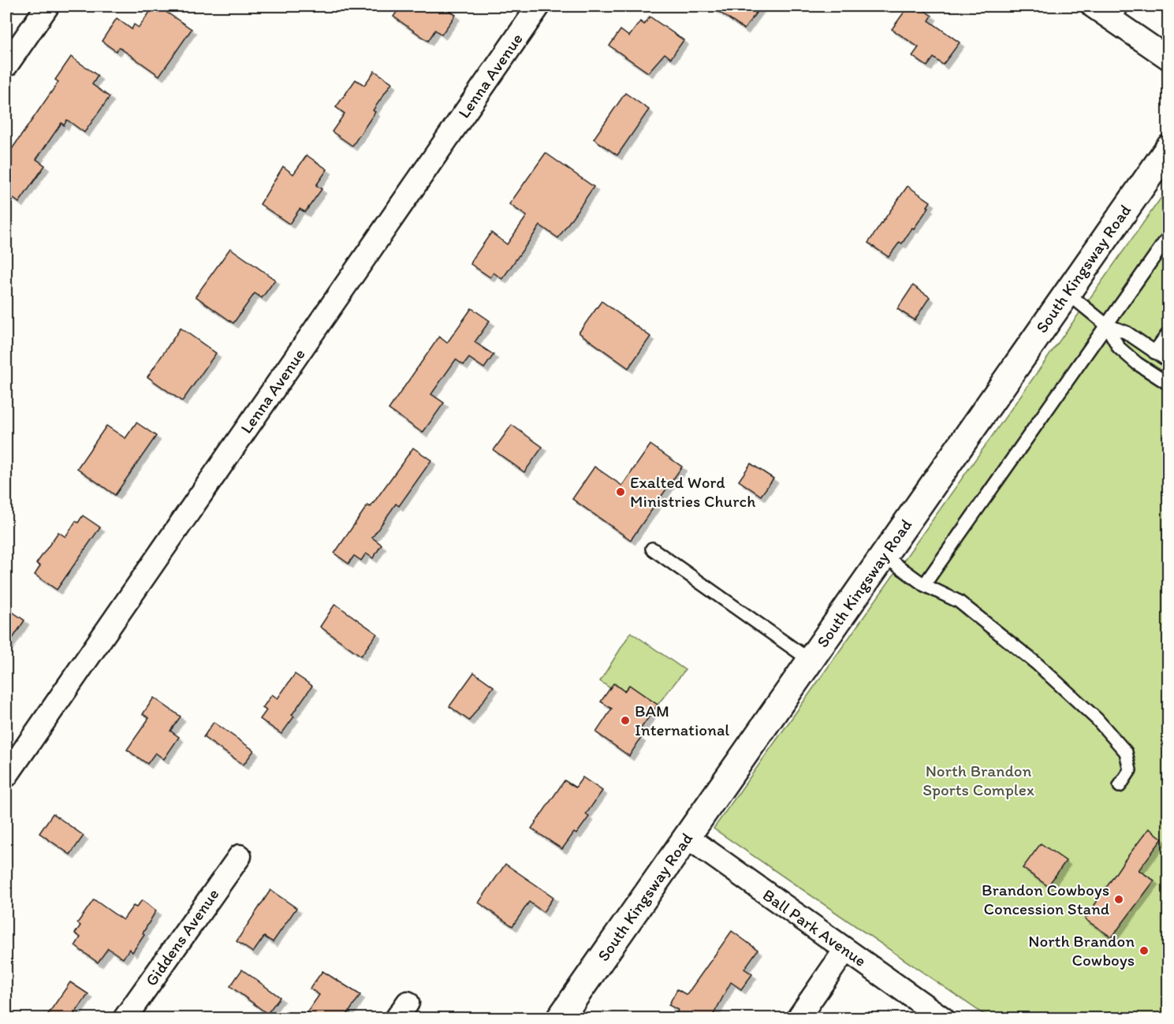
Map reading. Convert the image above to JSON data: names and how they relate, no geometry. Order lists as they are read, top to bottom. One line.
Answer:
{"streets":{"street":["Lenna Avenue","South Kingsway Road","Ball Park Avenue","Giddens Avenue"]},"crossings":[["South Kingsway Road","Ball Park Avenue"]],"parks":["North Brandon Sports Complex"],"places":["Exalted Word Ministries Church","BAM International","Brandon Cowboys Concession Stand","North Brandon Cowboys"]}
